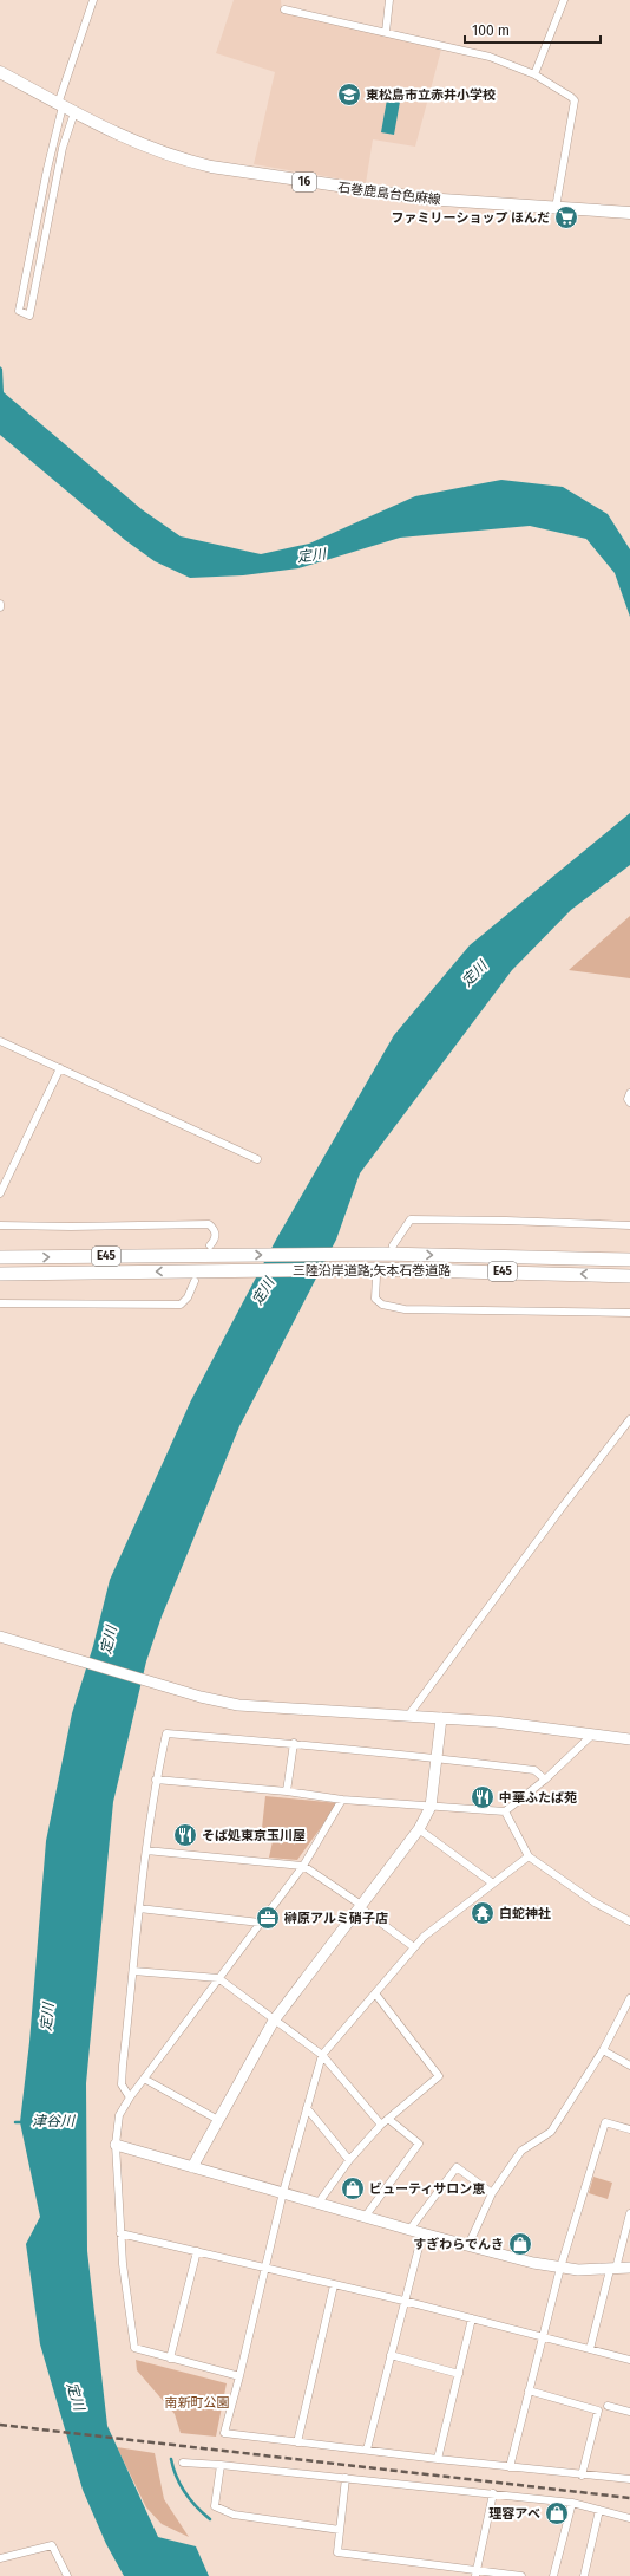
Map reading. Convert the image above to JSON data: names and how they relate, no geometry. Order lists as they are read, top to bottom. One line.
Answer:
{"streets":{"highway":["E45","三陸沿岸道路;矢本石巻道路"],"main road":["16","石巻鹿島台色麻線"]},"water":["定川","津谷川"],"parks":["南新町公園"],"places":{"school or university":["東松島市立赤井小学校"],"supermarket":["ファミリーショップ ほんだ"],"restaurant":["中華ふたば苑","そば処東京玉川屋"],"temple":["白蛇神社"],"office":["榊原アルミ硝子店"],"shop":["ビューティサロン恵","すぎわらでんき","理容アベ"]},"scale_bar":"100 m"}
